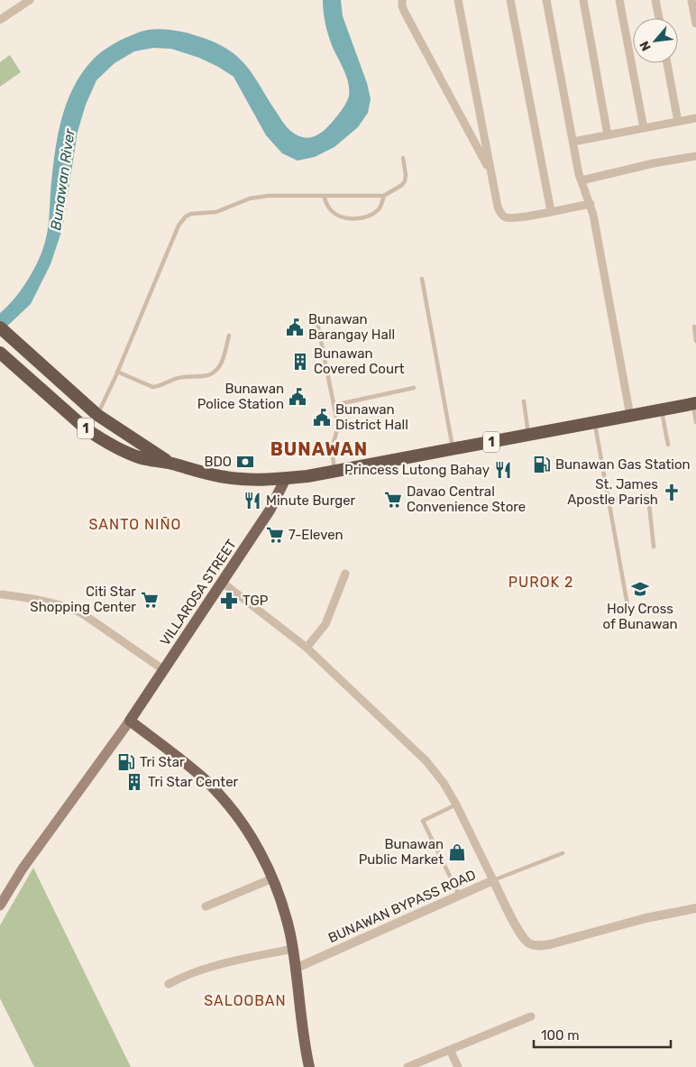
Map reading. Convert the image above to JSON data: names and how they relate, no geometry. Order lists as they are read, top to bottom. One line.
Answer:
{"streets":{"highway":["1"],"main road":["VILLAROSA STREET"],"street":["BUNAWAN BYPASS ROAD"]},"crossings":[["1","VILLAROSA STREET"]],"districts":["BUNAWAN","SANTO NIÑO","PUROK 2","SALOOBAN"],"water":["Bunawan River"],"places":{"public building":["Bunawan Barangay Hall","Bunawan Police Station","Bunawan District Hall"],"building":["Bunawan Covered Court","Tri Star Center"],"bank":["BDO"],"fuel station":["Bunawan Gas Station","Tri Star"],"restaurant":["Princess Lutong Bahay","Minute Burger"],"church":["St. James Apostle Parish"],"supermarket":["Davao Central Convenience Store","7-Eleven","Citi Star Shopping Center"],"school or university":["Holy Cross of Bunawan"],"pharmacy":["TGP"],"shop":["Bunawan Public Market"]},"scale_bar":"100 m","north":"bottom left"}
